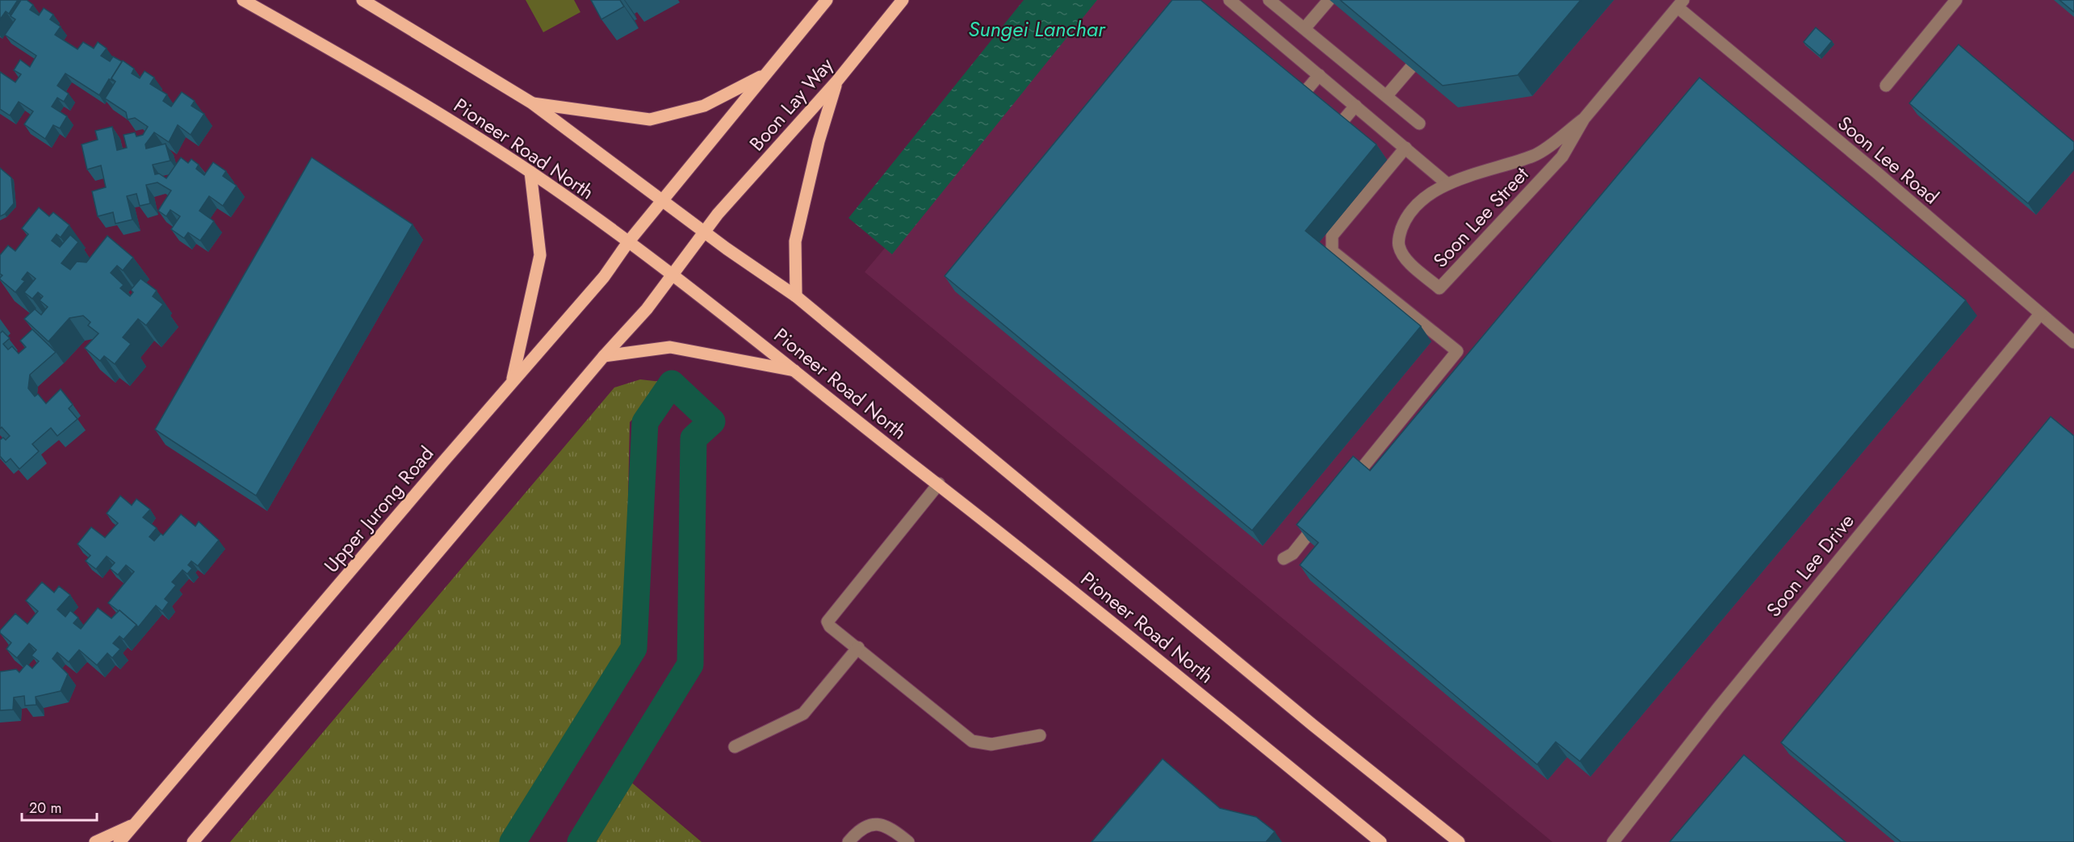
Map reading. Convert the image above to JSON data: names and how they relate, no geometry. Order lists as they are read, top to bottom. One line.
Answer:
{"streets":{"main road":["Boon Lay Way","Pioneer Road North","Upper Jurong Road"],"street":["Soon Lee Road","Soon Lee Street","Soon Lee Drive"]},"crossings":[["Boon Lay Way","Pioneer Road North"],["Boon Lay Way","Upper Jurong Road"],["Pioneer Road North","Upper Jurong Road"],["Soon Lee Road","Soon Lee Street"],["Soon Lee Road","Soon Lee Drive"]],"water":["Sungei Lanchar"],"scale_bar":"20 m"}
